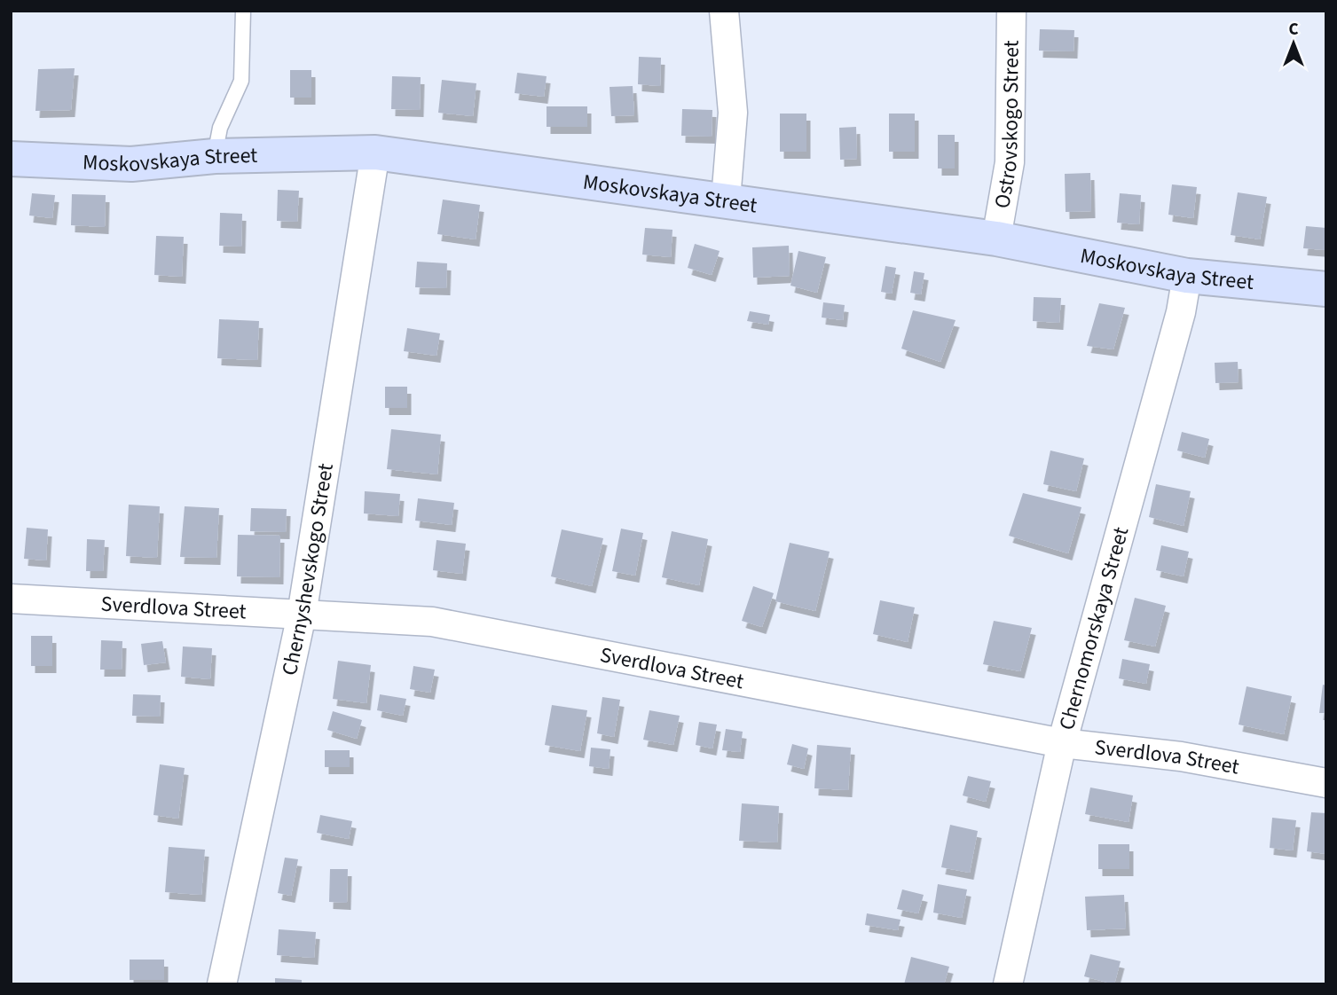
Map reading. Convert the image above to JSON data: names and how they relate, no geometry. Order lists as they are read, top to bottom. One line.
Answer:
{"streets":{"street":["Ostrovskogo Street","Moskovskaya Street","Chernyshevskogo Street","Sverdlova Street","Chernomorskaya Street"]},"crossings":[["Ostrovskogo Street","Moskovskaya Street"],["Moskovskaya Street","Chernyshevskogo Street"],["Moskovskaya Street","Chernomorskaya Street"],["Chernyshevskogo Street","Sverdlova Street"],["Sverdlova Street","Chernomorskaya Street"]],"north":"top"}
